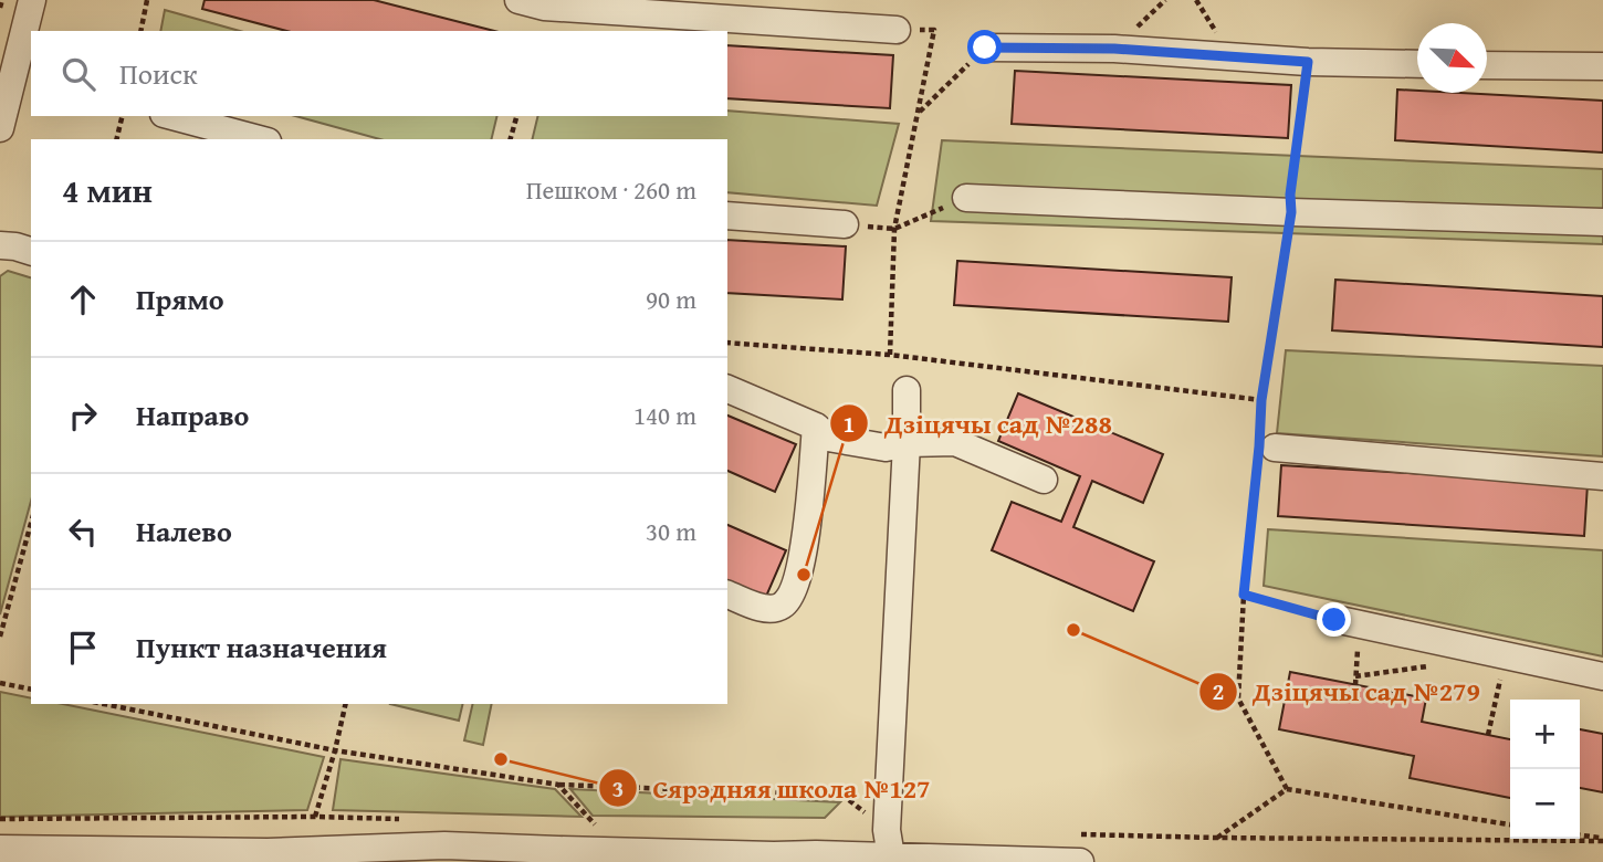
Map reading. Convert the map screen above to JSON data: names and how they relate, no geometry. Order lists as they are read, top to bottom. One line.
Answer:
{"places":["Дзіцячы сад №288","Дзіцячы сад №279","Сярэдняя школа №127"],"north":"bottom right","page":{"search":"Поиск","heading":["4 мин","Пешком · 260 m"],"list":[["Прямо","90 m"],["Направо","140 m"],["Налево","30 m"],"Пункт назначения"],"map_buttons":["+","−"]}}
